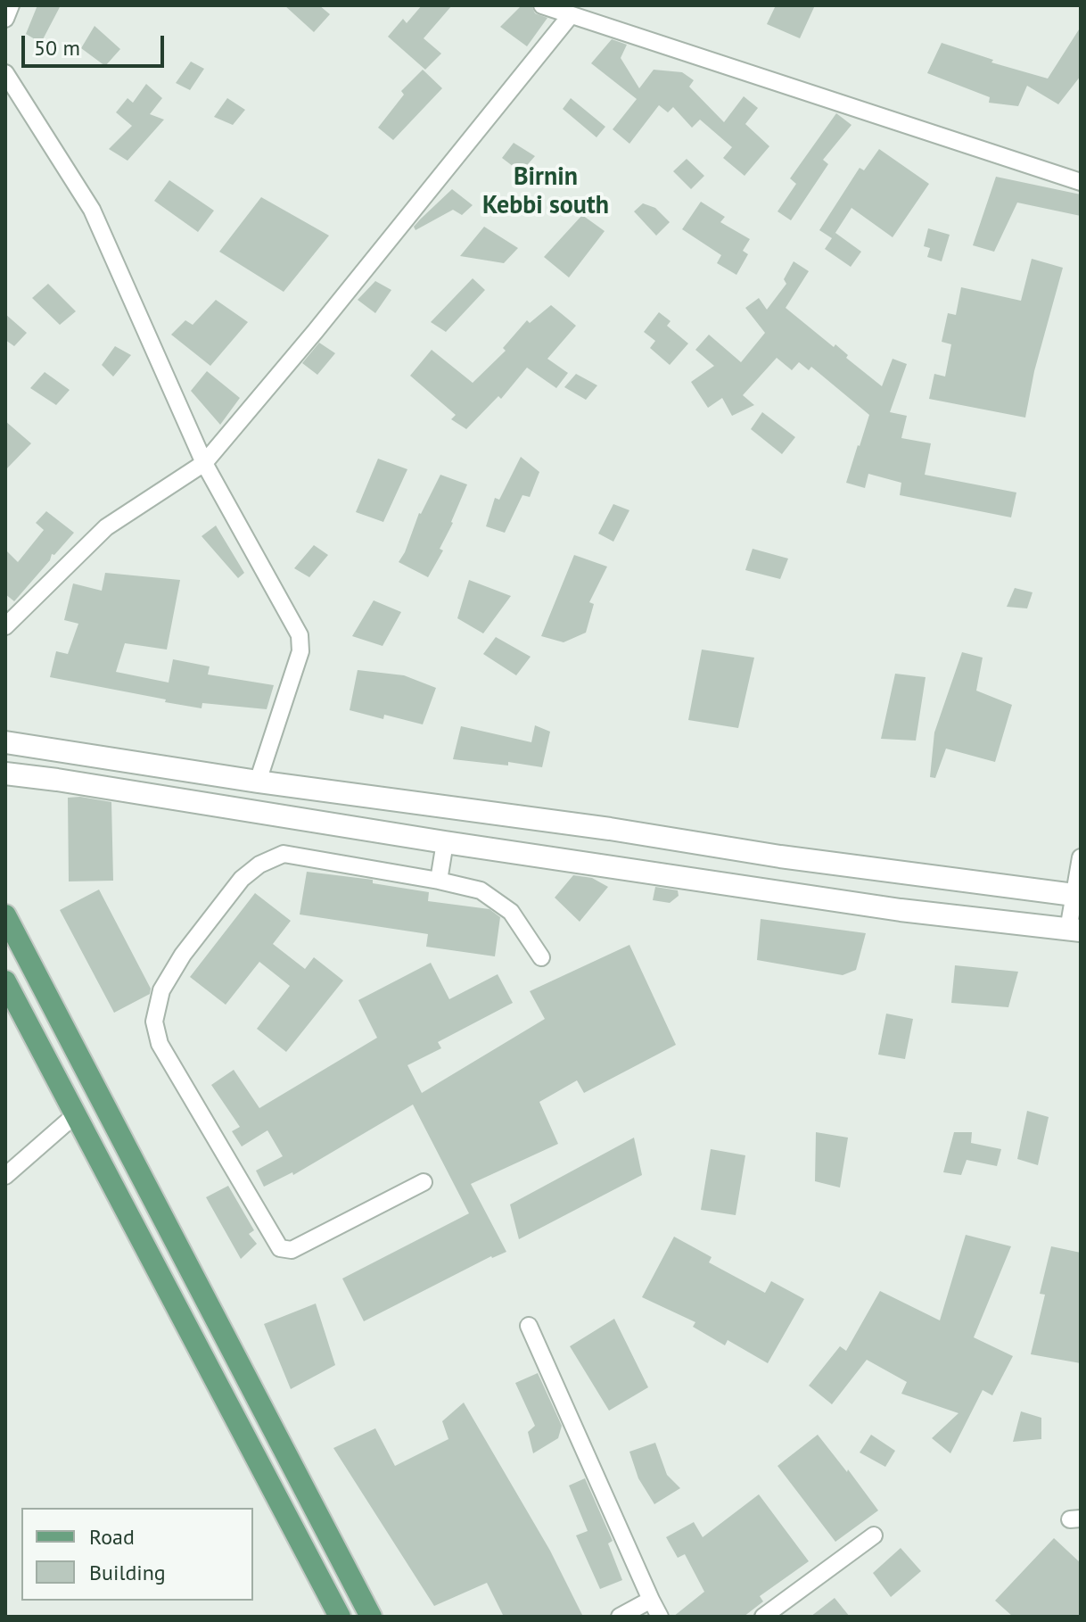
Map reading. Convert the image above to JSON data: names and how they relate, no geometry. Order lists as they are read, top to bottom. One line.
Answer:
{"districts":["Birnin Kebbi south"],"legend":["Road","Building"],"scale_bar":"50 m"}
